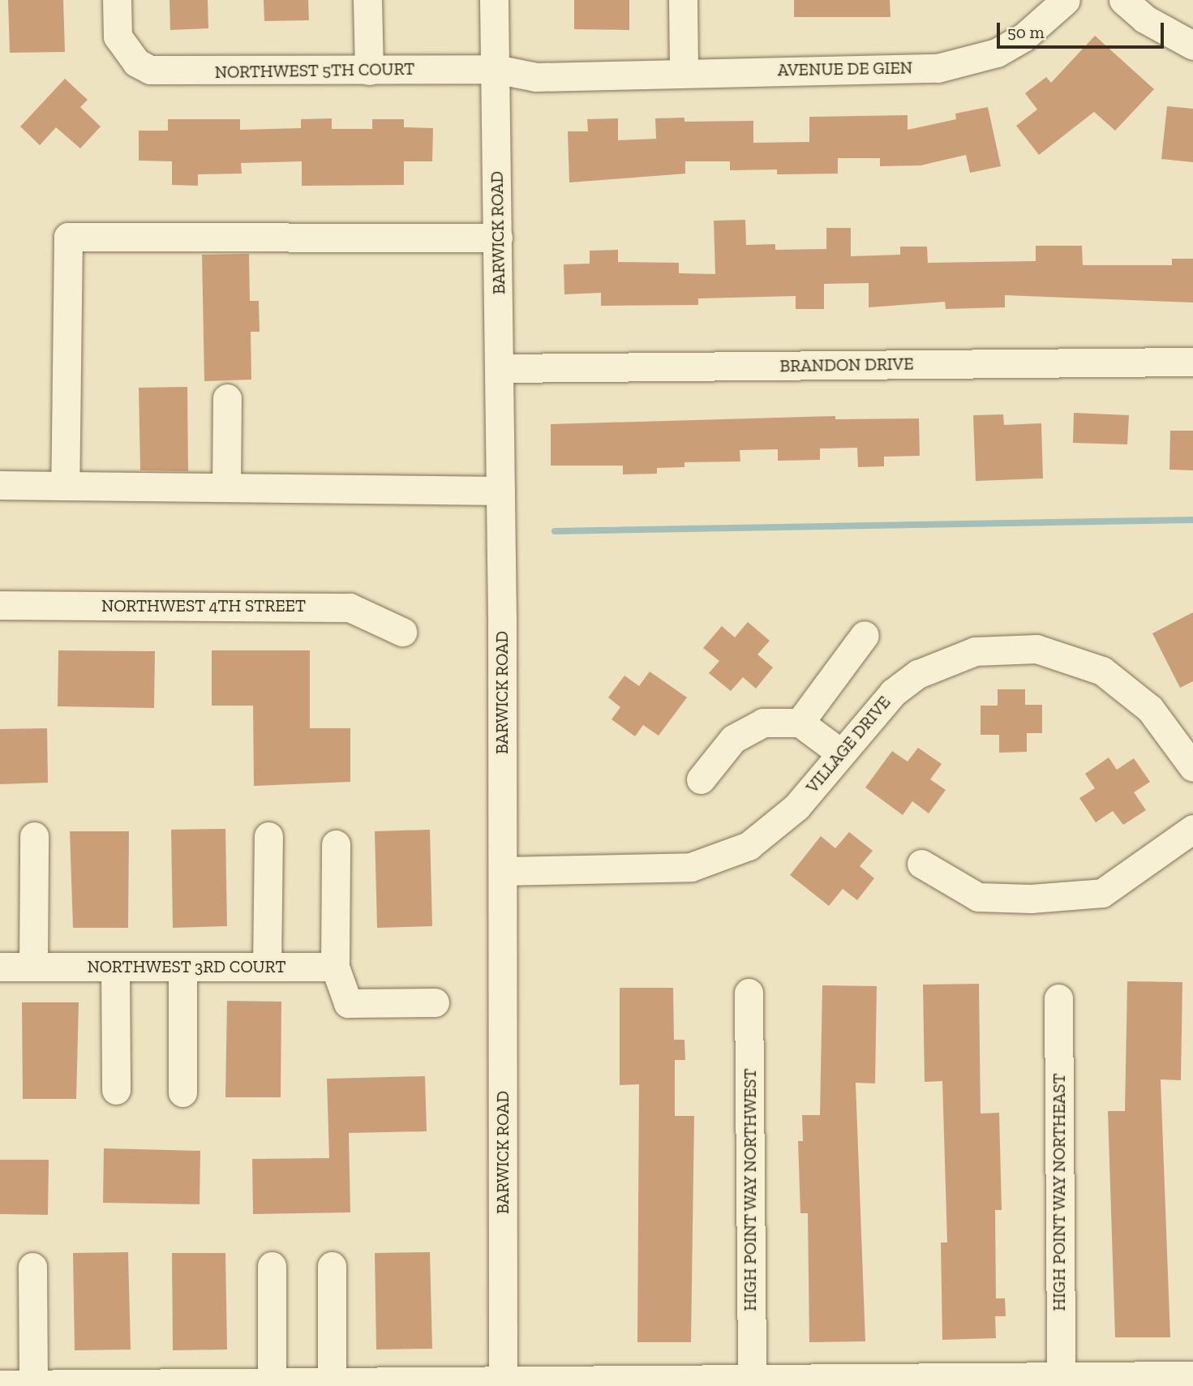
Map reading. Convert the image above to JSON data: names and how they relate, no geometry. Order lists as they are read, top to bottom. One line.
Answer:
{"streets":{"street":["AVENUE DE GIEN","NORTHWEST 5TH COURT","BARWICK ROAD","BRANDON DRIVE","NORTHWEST 4TH STREET","VILLAGE DRIVE","NORTHWEST 3RD COURT","HIGH POINT WAY NORTHWEST","HIGH POINT WAY NORTHEAST"]},"crossings":[["AVENUE DE GIEN","NORTHWEST 5TH COURT"],["AVENUE DE GIEN","BARWICK ROAD"],["NORTHWEST 5TH COURT","BARWICK ROAD"],["BARWICK ROAD","BRANDON DRIVE"],["BARWICK ROAD","VILLAGE DRIVE"]],"scale_bar":"50 m"}
